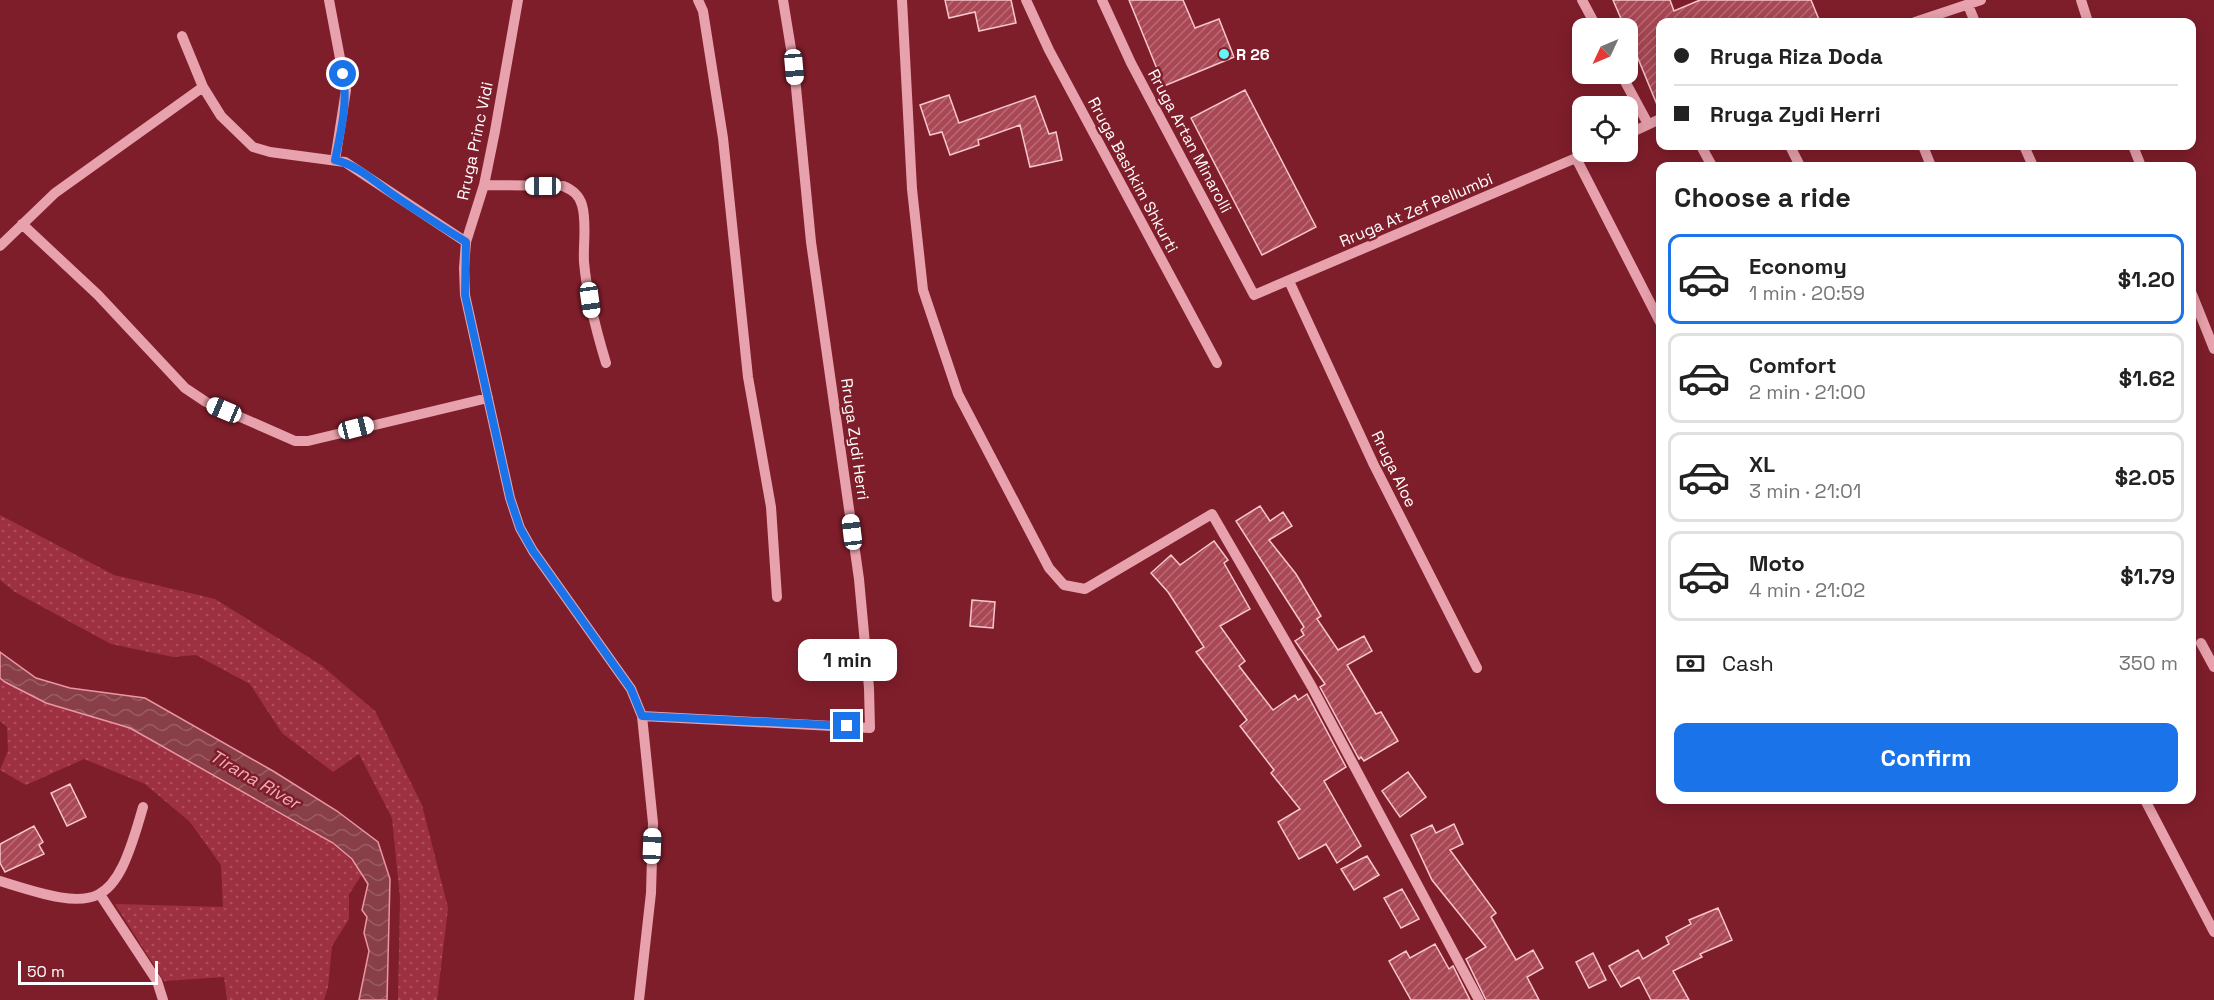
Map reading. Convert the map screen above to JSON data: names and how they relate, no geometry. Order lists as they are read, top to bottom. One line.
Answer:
{"streets":{"street":["Rruga Princ Vidi","Rruga Artan Minarolli","Rruga Bashkim Shkurti","Rruga At Zef Pellumbi","Rruga Zydi Herri","Rruga Aloe"]},"crossings":[["Rruga Princ Vidi","Rruga Zydi Herri"],["Rruga Artan Minarolli","Rruga At Zef Pellumbi"],["Rruga At Zef Pellumbi","Rruga Aloe"]],"water":["Tirana River"],"places":["R 26"],"scale_bar":"50 m","north":"bottom left","page":{"banner":["Rruga Riza Doda","Rruga Zydi Herri"],"heading":"Choose a ride","list":[{"name":"Economy","note":"1 min · 20:59","value":"$1.20"},{"name":"Comfort","note":"2 min · 21:00","value":"$1.62"},{"name":"XL","note":"3 min · 21:01","value":"$2.05"},{"name":"Moto","note":"4 min · 21:02","value":"$1.79"}],"pay":["Cash","350 m"],"bubble":"1 min","buttons":"Confirm","scale":"50 m"}}
